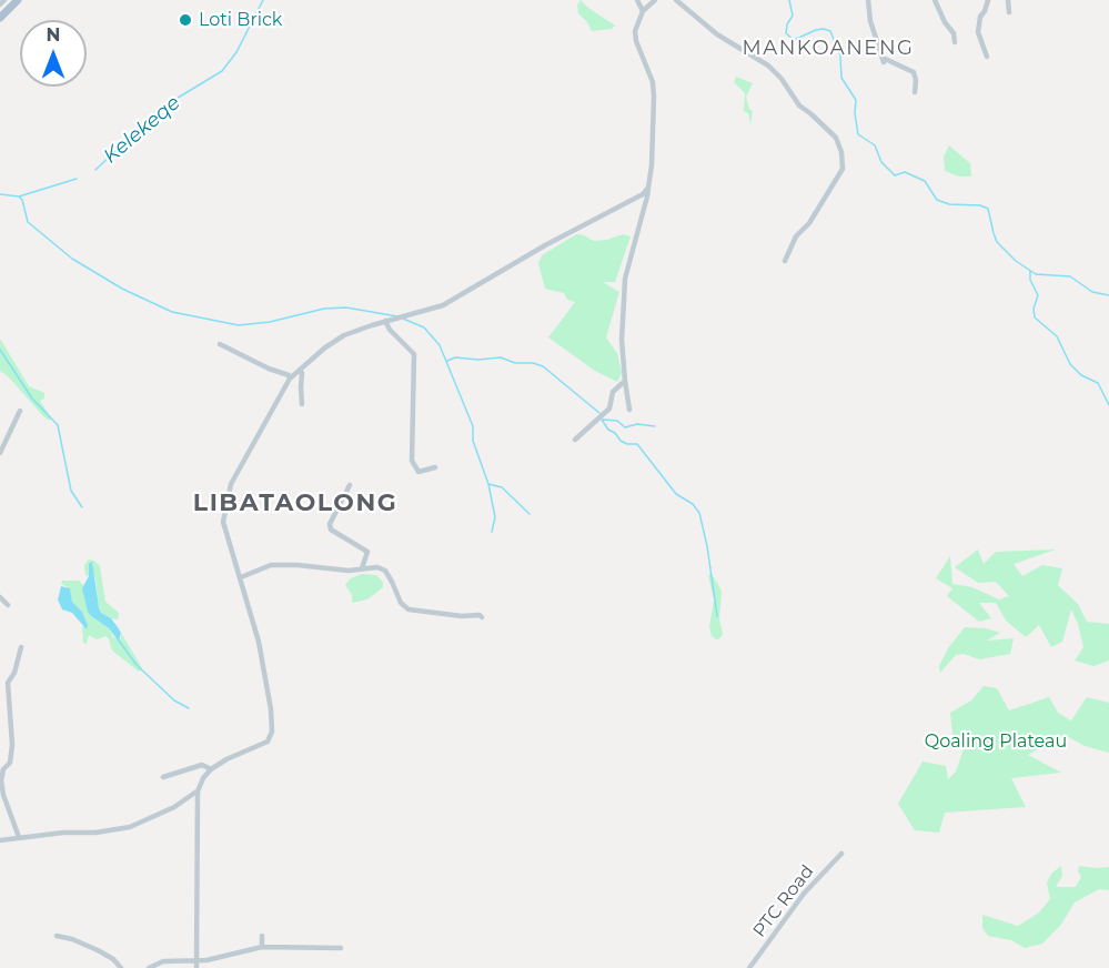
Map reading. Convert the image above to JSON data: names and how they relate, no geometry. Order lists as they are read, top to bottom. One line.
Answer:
{"streets":{"street":["PTC Road"]},"districts":["MANKOANENG","LIBATAOLONG"],"water":["Kelekeqe"],"parks":["Qoaling Plateau"],"places":["Loti Brick"],"north":"top"}
